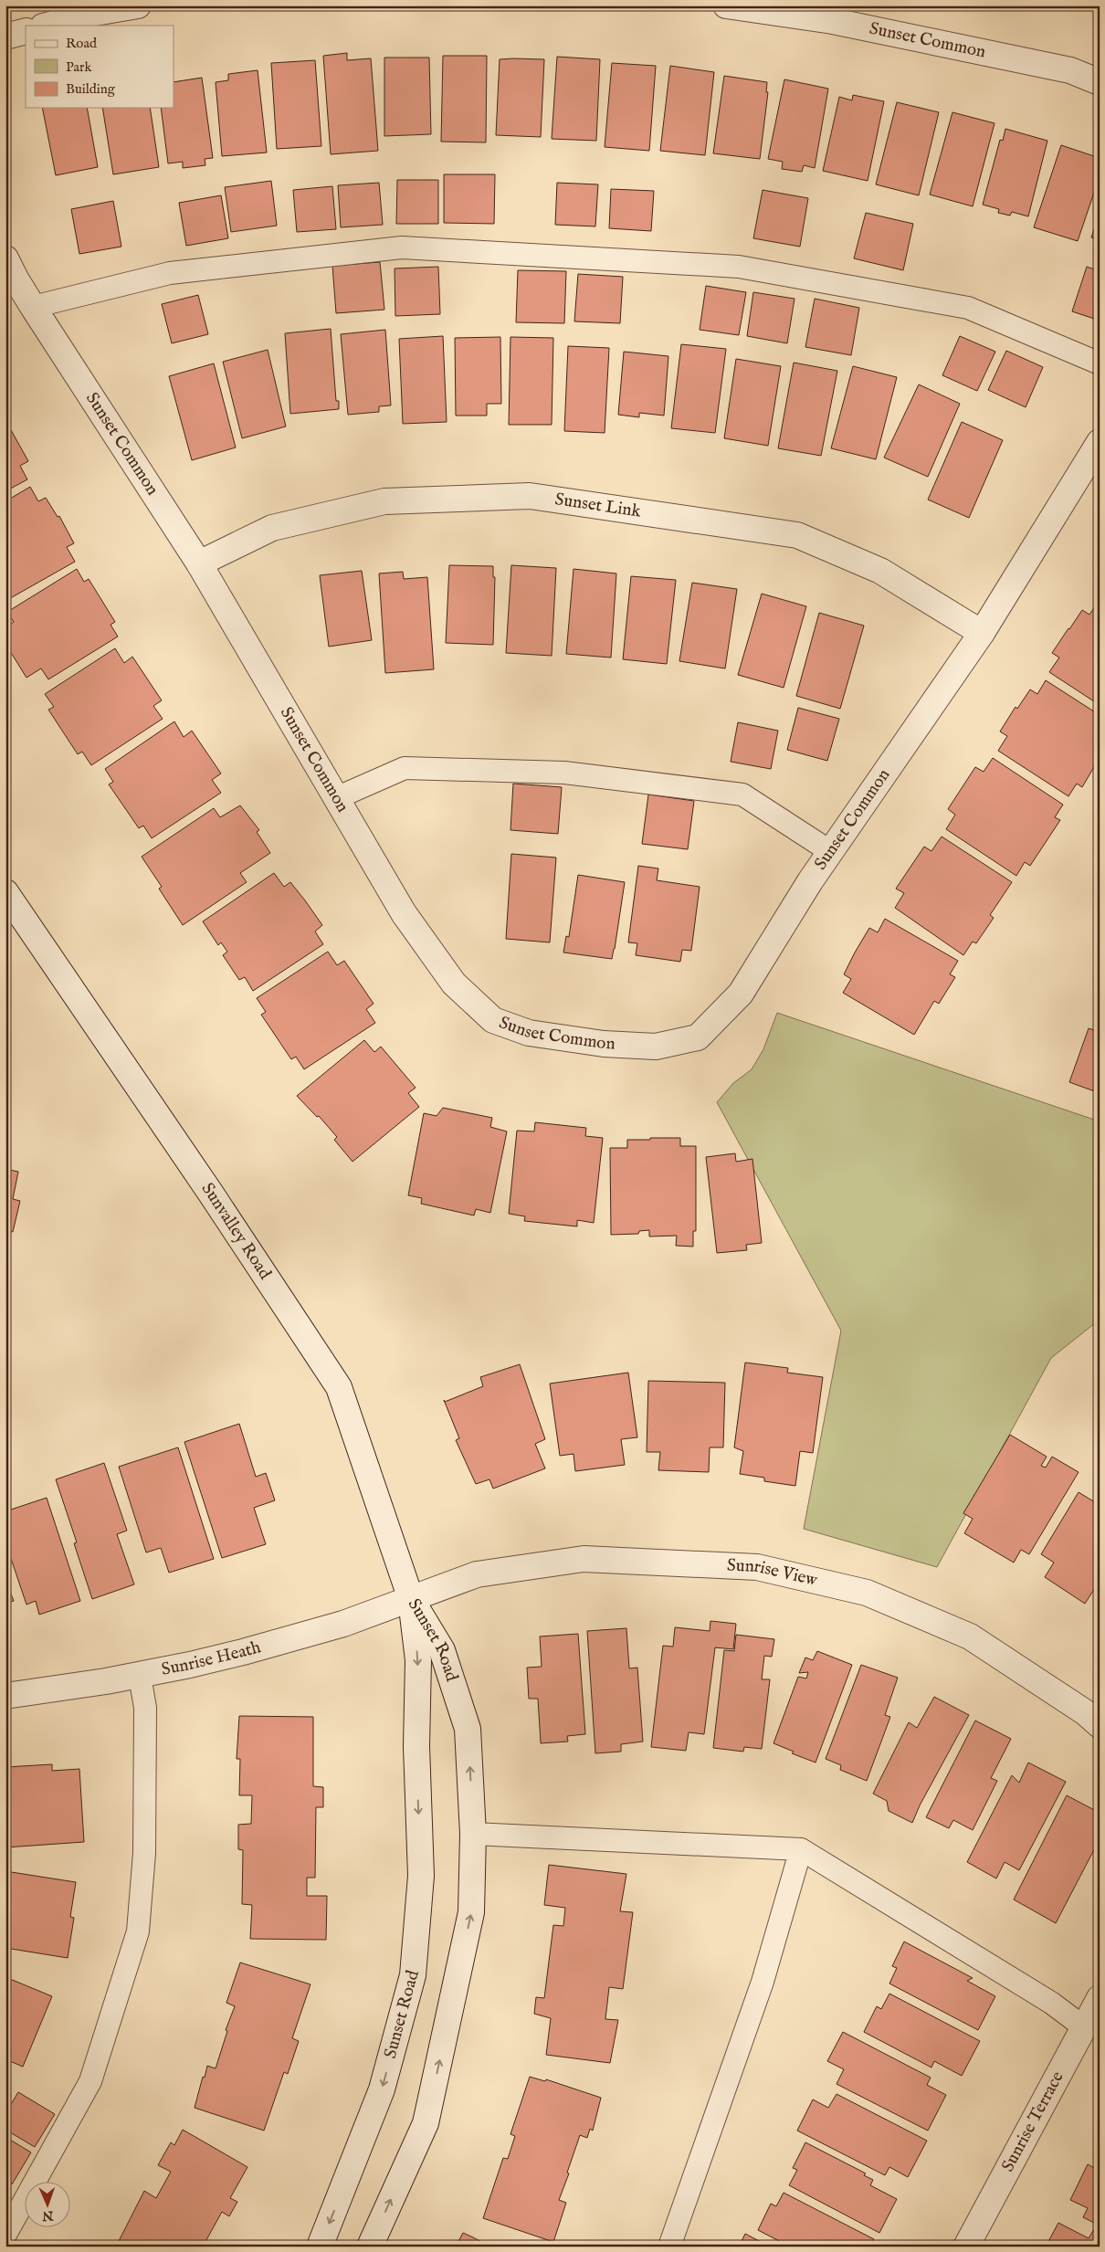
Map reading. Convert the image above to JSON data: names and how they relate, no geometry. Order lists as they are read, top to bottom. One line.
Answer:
{"streets":{"street":["Sunset Common","Sunset Link","Sunvalley Road","Sunrise View","Sunset Road","Sunrise Heath","Sunrise Terrace"]},"crossings":[["Sunset Common","Sunset Link"],["Sunvalley Road","Sunrise View"],["Sunvalley Road","Sunset Road"],["Sunvalley Road","Sunrise Heath"],["Sunrise View","Sunset Road"],["Sunrise View","Sunrise Heath"],["Sunset Road","Sunrise Heath"]],"legend":["Road","Park","Building"],"north":"bottom"}
